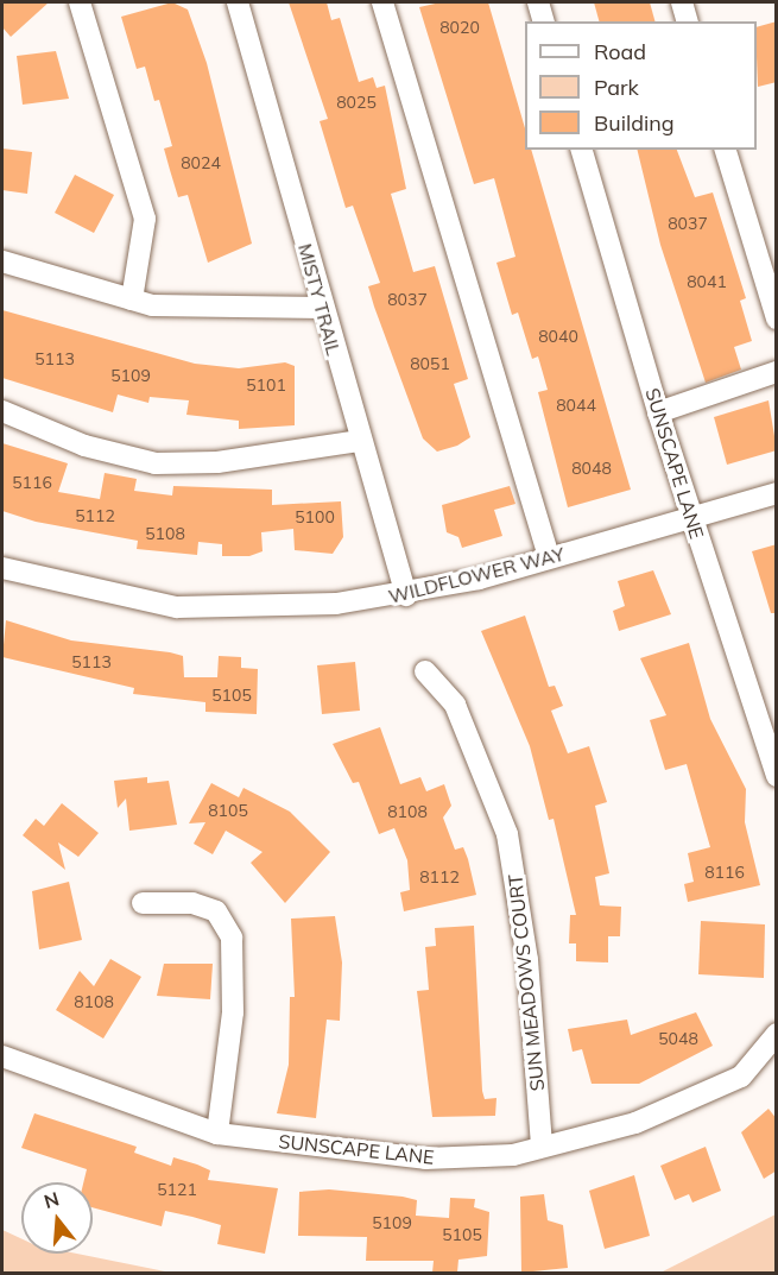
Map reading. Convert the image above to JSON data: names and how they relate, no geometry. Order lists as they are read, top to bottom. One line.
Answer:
{"streets":{"street":["MISTY TRAIL","SUNSCAPE LANE","WILDFLOWER WAY","SUN MEADOWS COURT"]},"crossings":[["MISTY TRAIL","WILDFLOWER WAY"],["SUNSCAPE LANE","WILDFLOWER WAY"],["SUNSCAPE LANE","SUN MEADOWS COURT"]],"house_numbers":["8020","8025","8024","8037","8041","8037","8040","5113","8051","5109","5101","8044","8048","5116","5112","5100","5108","5113","5105","8105","8108","8116","8112","8108","5048","5121","5109","5105"],"legend":["Road","Park","Building"],"north":"top"}
